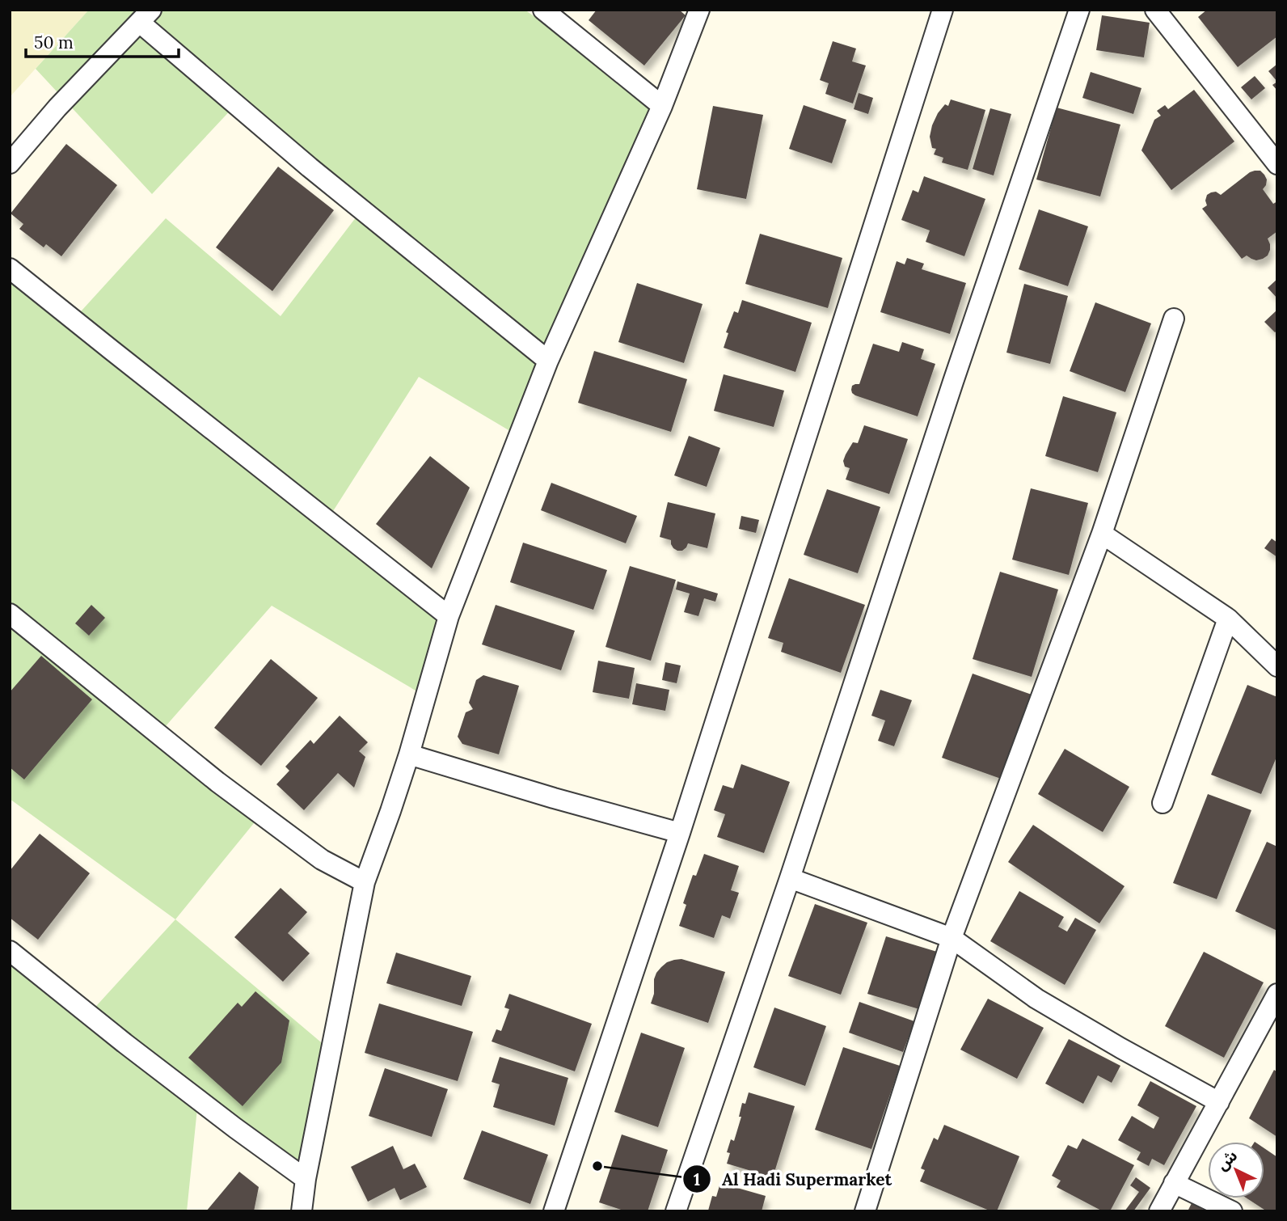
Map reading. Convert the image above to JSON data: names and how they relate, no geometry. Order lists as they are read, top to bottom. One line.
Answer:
{"places":["Al Hadi Supermarket"],"scale_bar":"50 m","north":"top left"}
